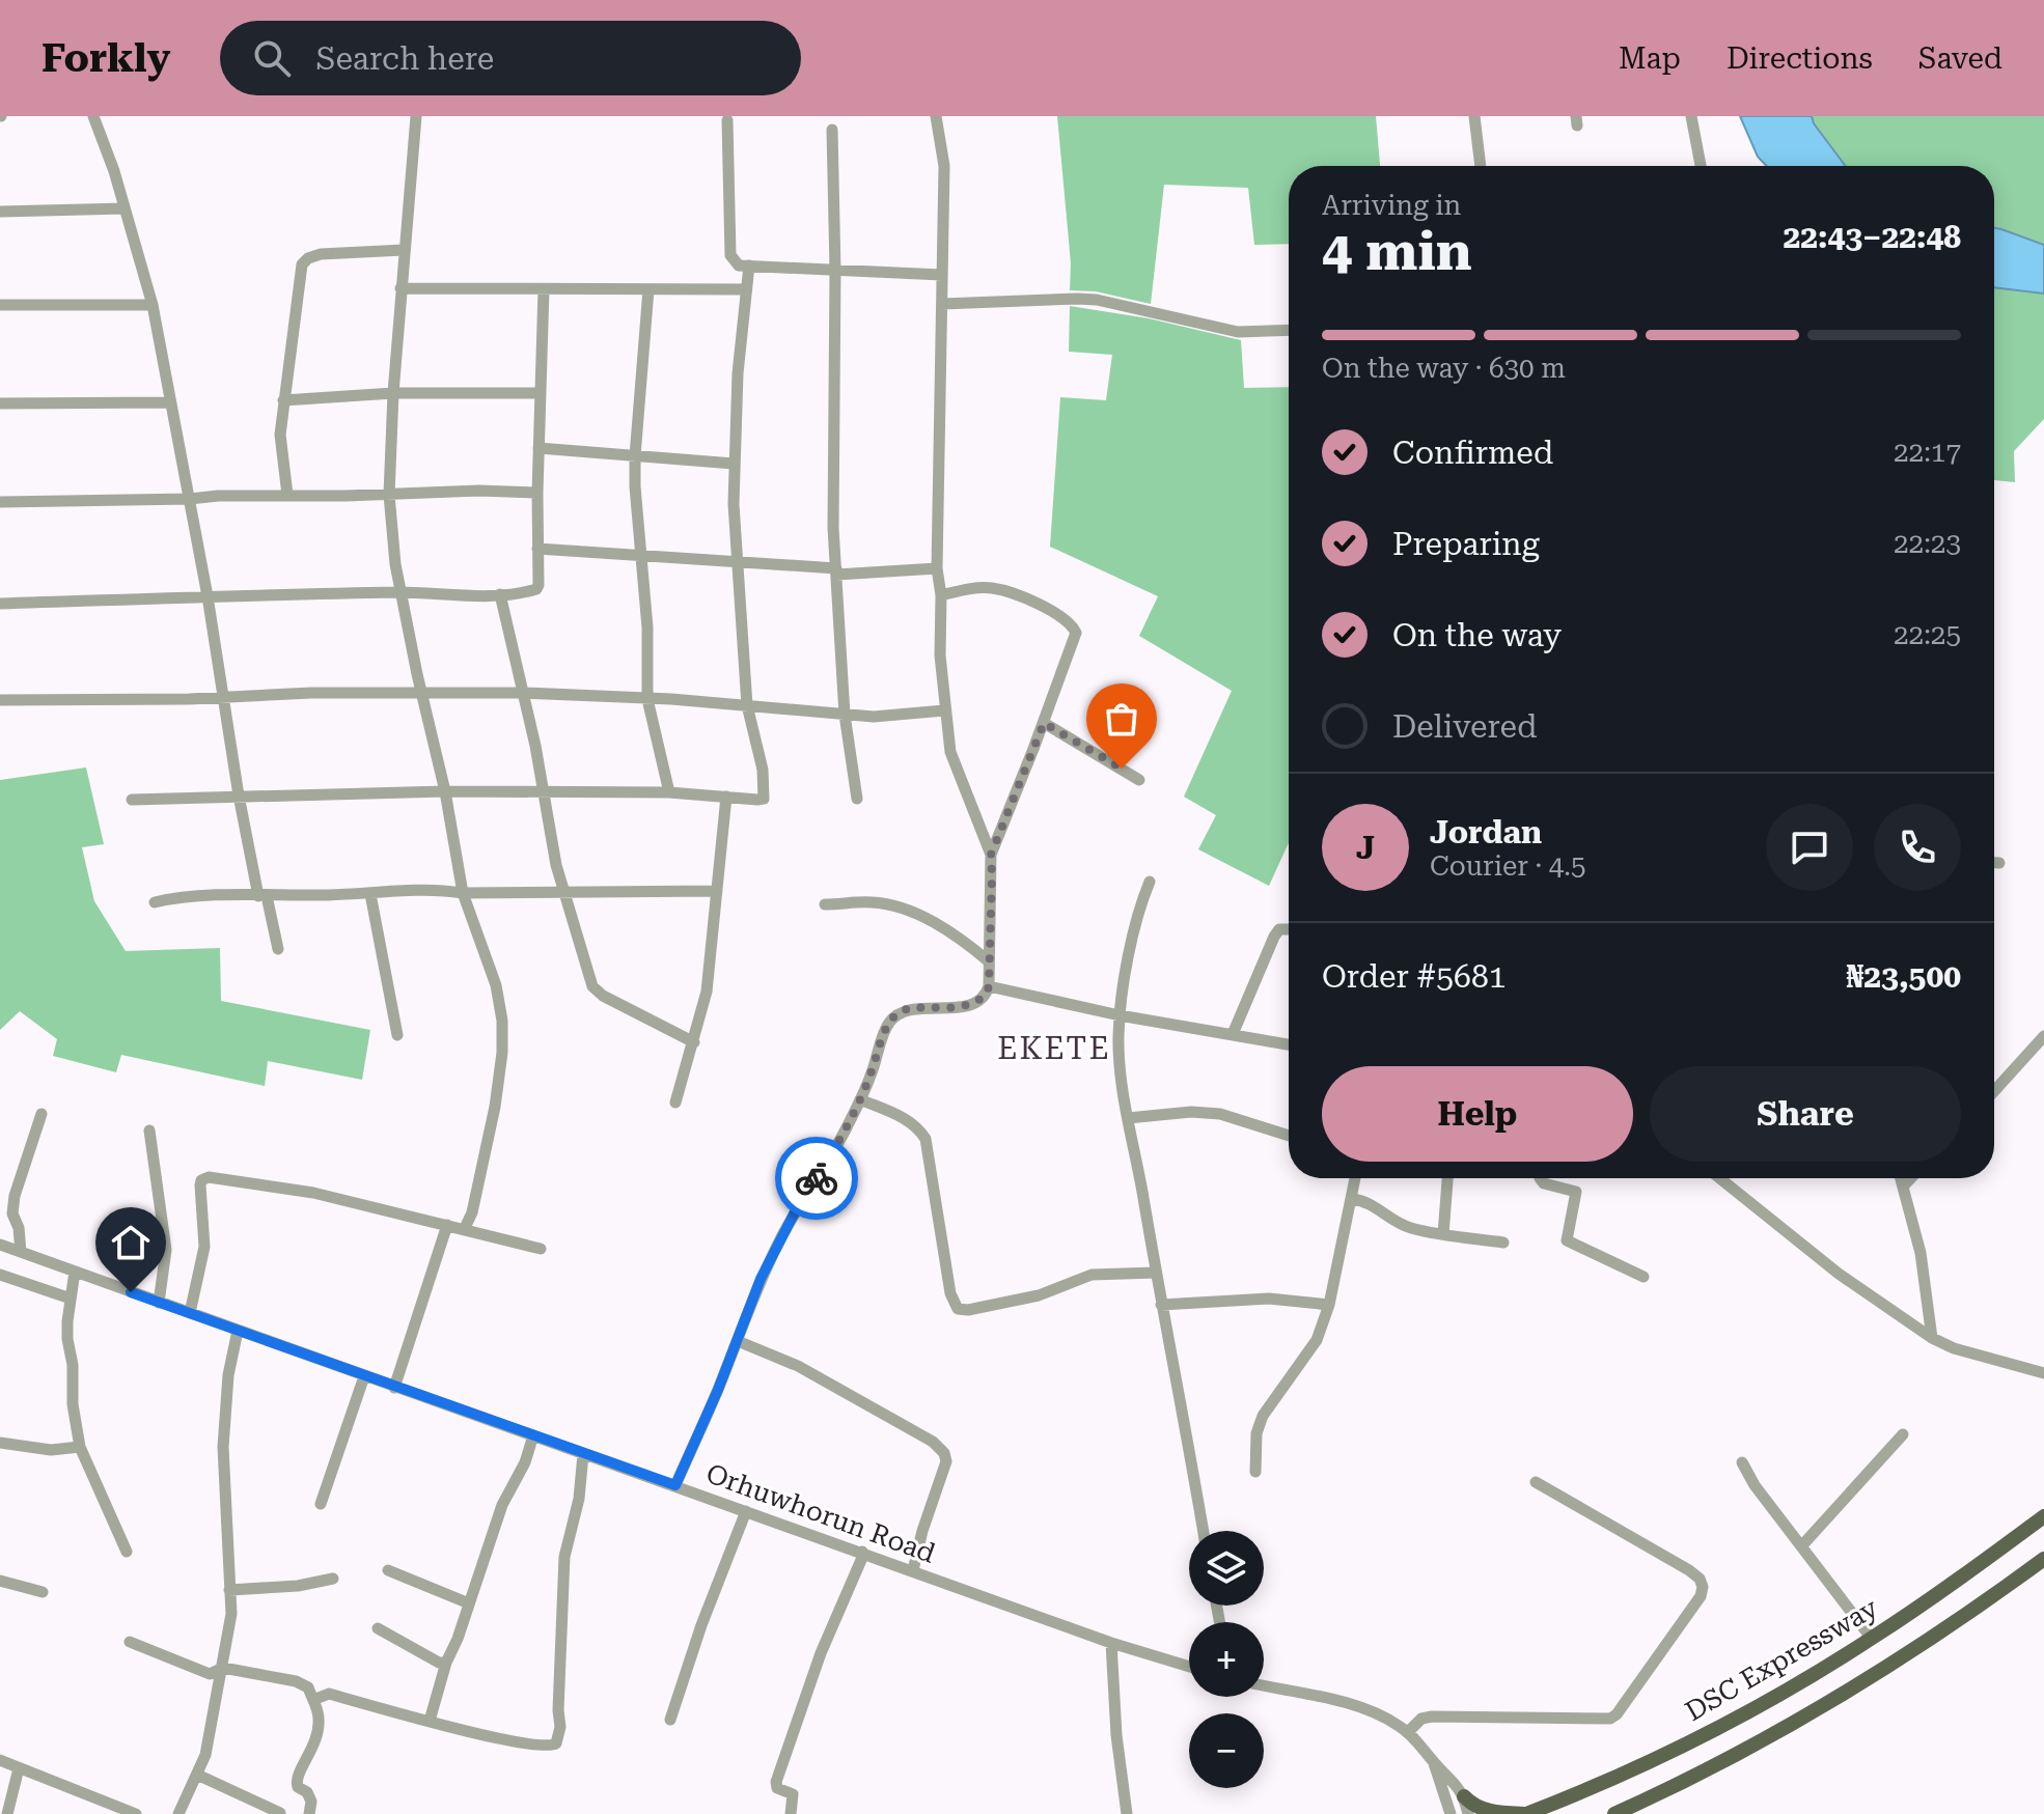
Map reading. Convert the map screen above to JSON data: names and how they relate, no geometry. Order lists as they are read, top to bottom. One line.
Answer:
{"streets":{"main road":["DSC Expressway"],"street":["Orhuwhorun Road"]},"districts":["EKETE"],"page":{"header":"Forkly","search":"Search here","nav":["Map","Directions","Saved"],"heading":["4 min","Arriving in","22:43–22:48"],"panel":["Jordan","Courier · 4.5","Order #5681","₦23,500"],"bar":"On the way · 630 m","list":[["Confirmed","22:17"],["Preparing","22:23"],["On the way","22:25"],"Delivered"],"round":"J","buttons":["Help","Share"],"map_buttons":["+","−"]}}
